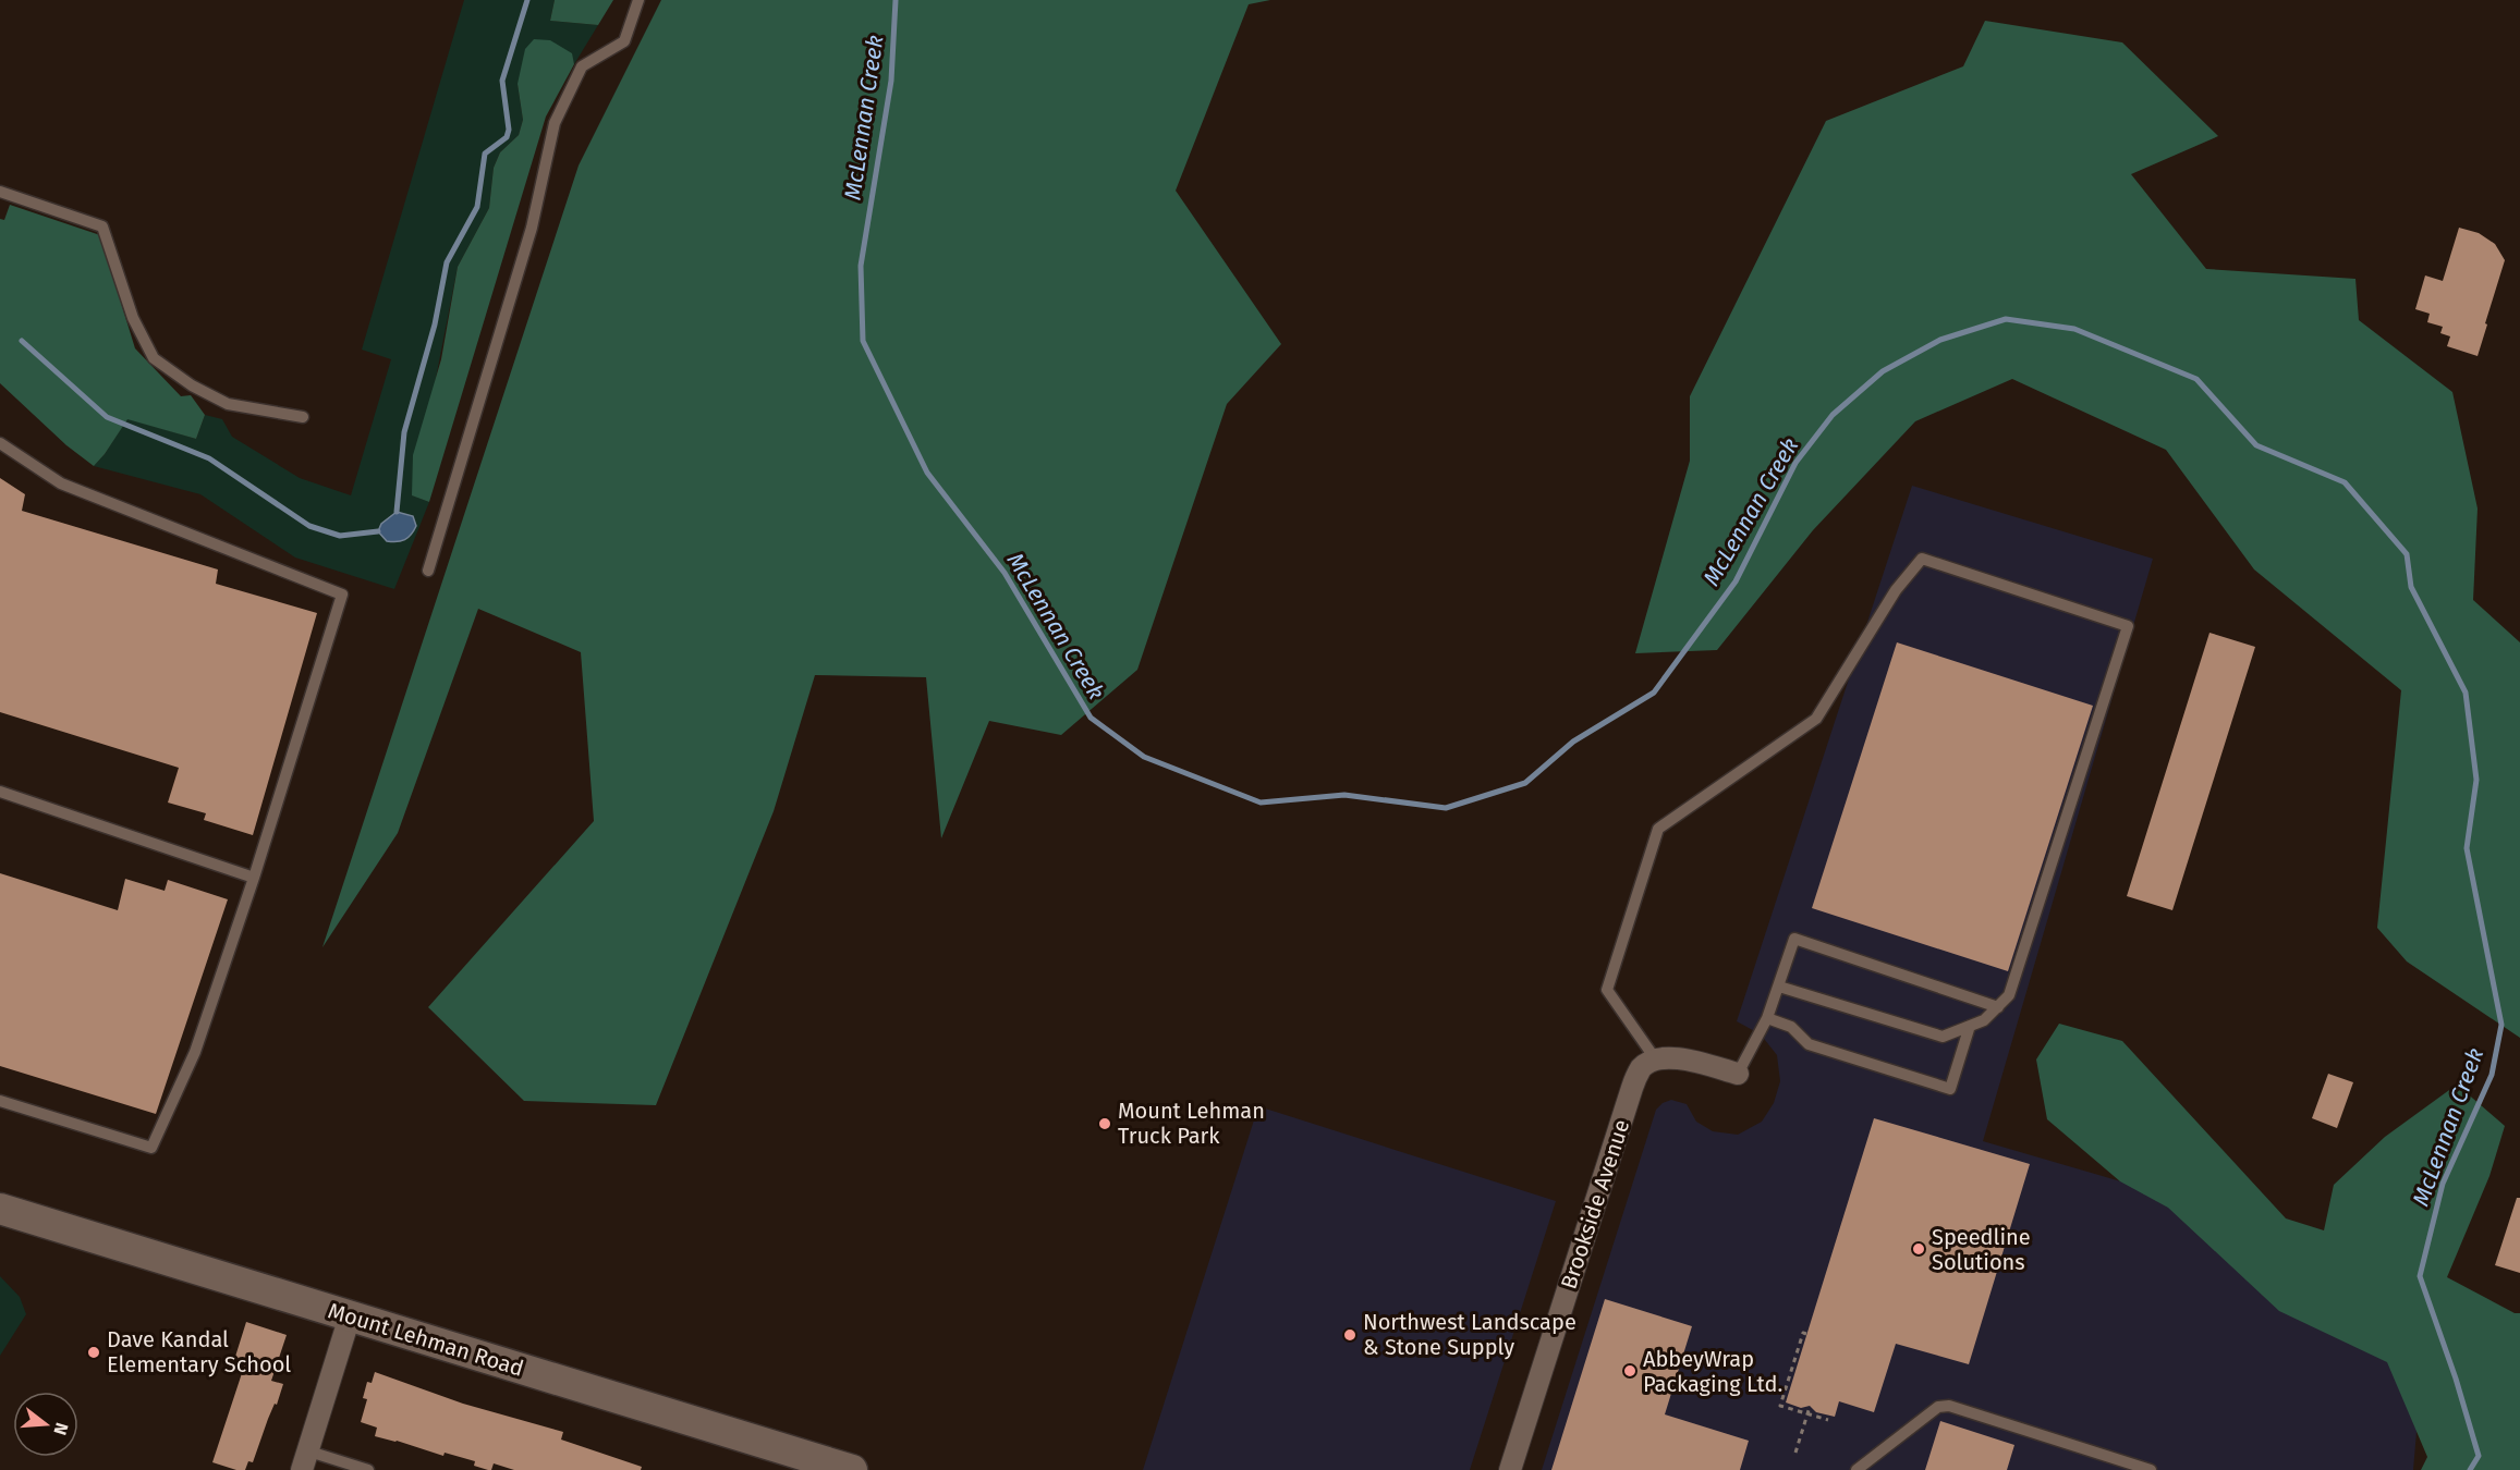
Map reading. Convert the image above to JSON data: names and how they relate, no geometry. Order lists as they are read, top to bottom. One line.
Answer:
{"streets":{"main road":["Mount Lehman Road"],"street":["Brookside Avenue"]},"water":["McLennan Creek"],"places":["Mount Lehman Truck Park","Speedline Solutions","Northwest Landscape & Stone Supply","Dave Kandal Elementary School","AbbeyWrap Packaging Ltd."],"north":"right"}
